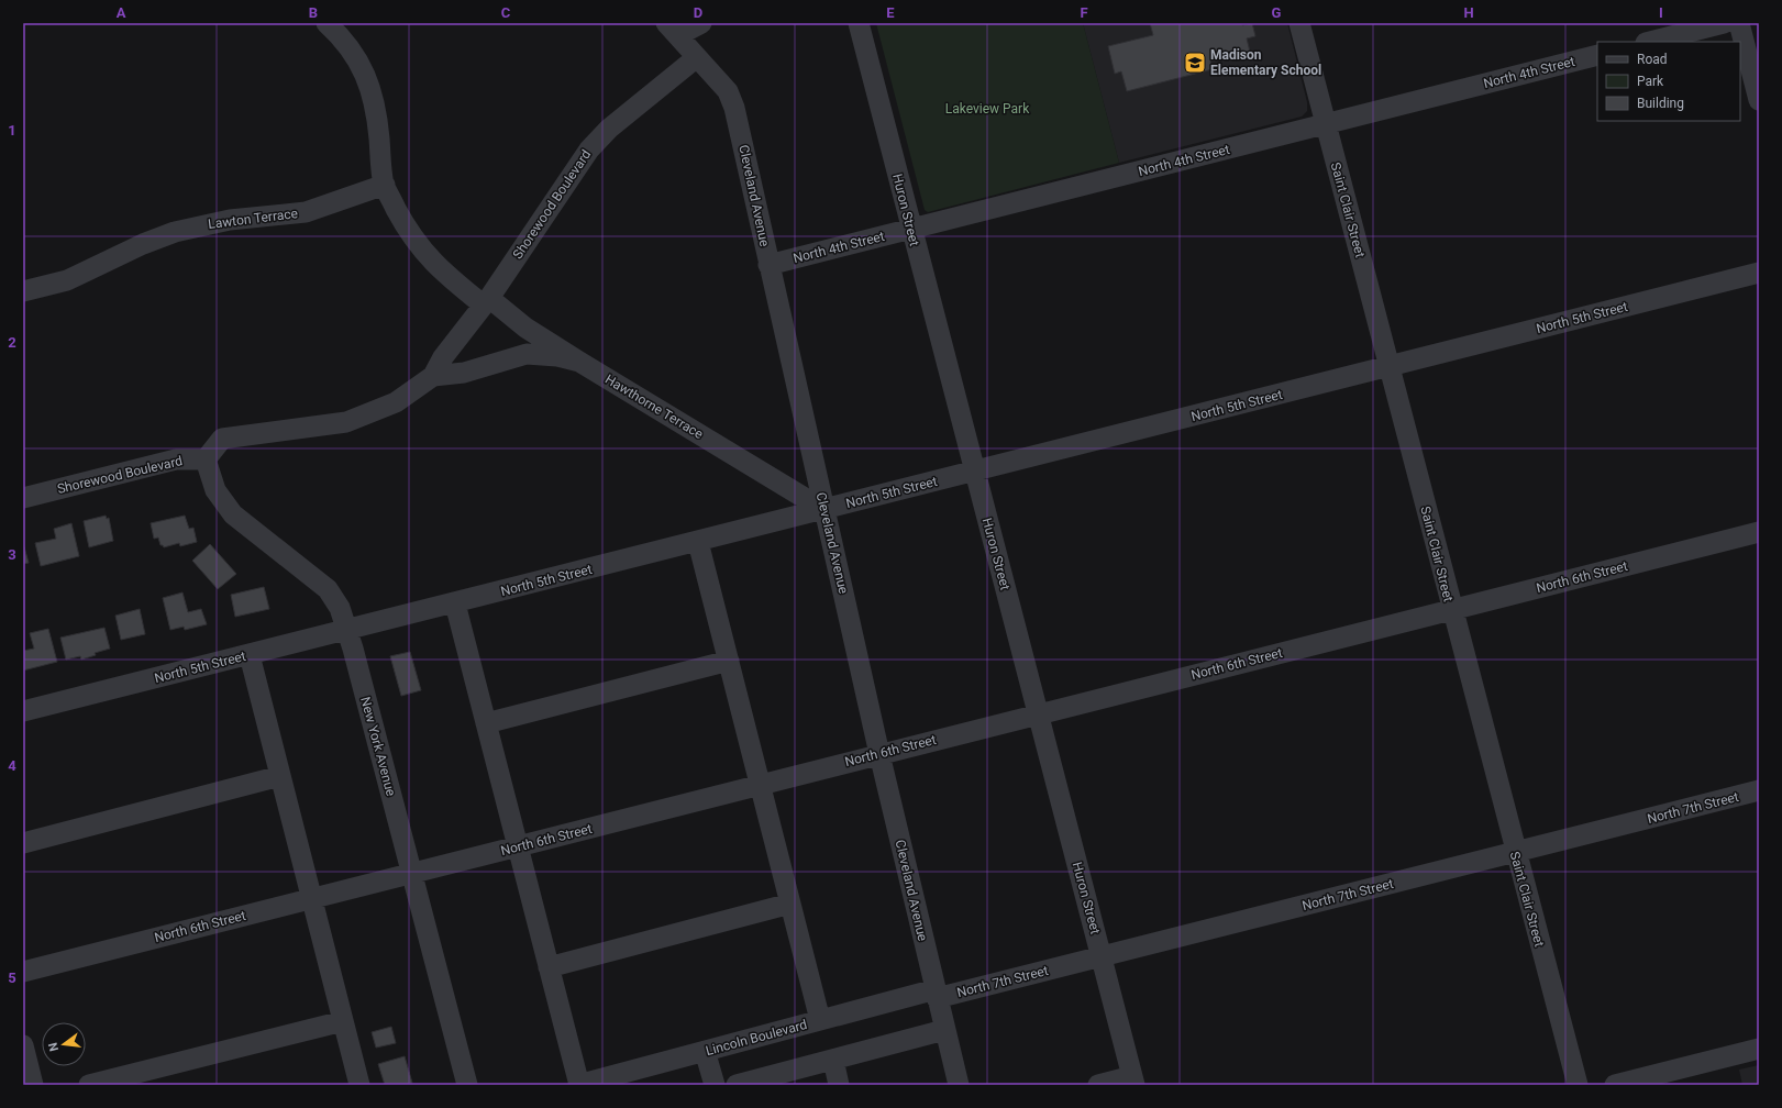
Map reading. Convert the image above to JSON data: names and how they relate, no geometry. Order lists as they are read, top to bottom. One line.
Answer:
{"streets":{"street":["North 4th Street","Cleveland Avenue","Shorewood Boulevard","Huron Street","Saint Clair Street","Lawton Terrace","North 5th Street","Hawthorne Terrace","North 6th Street","New York Avenue","North 7th Street","Lincoln Boulevard"]},"crossings":[["North 4th Street","Cleveland Avenue"],["North 4th Street","Huron Street"],["North 4th Street","Saint Clair Street"],["Cleveland Avenue","Shorewood Boulevard"],["Cleveland Avenue","North 5th Street"],["Cleveland Avenue","Hawthorne Terrace"],["Cleveland Avenue","North 6th Street"],["Cleveland Avenue","North 7th Street"],["Cleveland Avenue","Lincoln Boulevard"],["Shorewood Boulevard","Hawthorne Terrace"],["Shorewood Boulevard","New York Avenue"],["Huron Street","North 5th Street"],["Huron Street","North 6th Street"],["Huron Street","North 7th Street"],["Saint Clair Street","North 5th Street"],["Saint Clair Street","North 6th Street"],["Saint Clair Street","North 7th Street"],["Lawton Terrace","Hawthorne Terrace"],["North 5th Street","Hawthorne Terrace"],["North 5th Street","New York Avenue"],["North 6th Street","New York Avenue"],["North 7th Street","Lincoln Boulevard"]],"parks":["Lakeview Park"],"places":{"school or university":["Madison Elementary School"]},"legend":["Road","Park","Building"],"north":"left","grid":{"columns":["A","B","C","D","E","F","G","H","I"],"rows":["1","2","3","4","5"]}}
